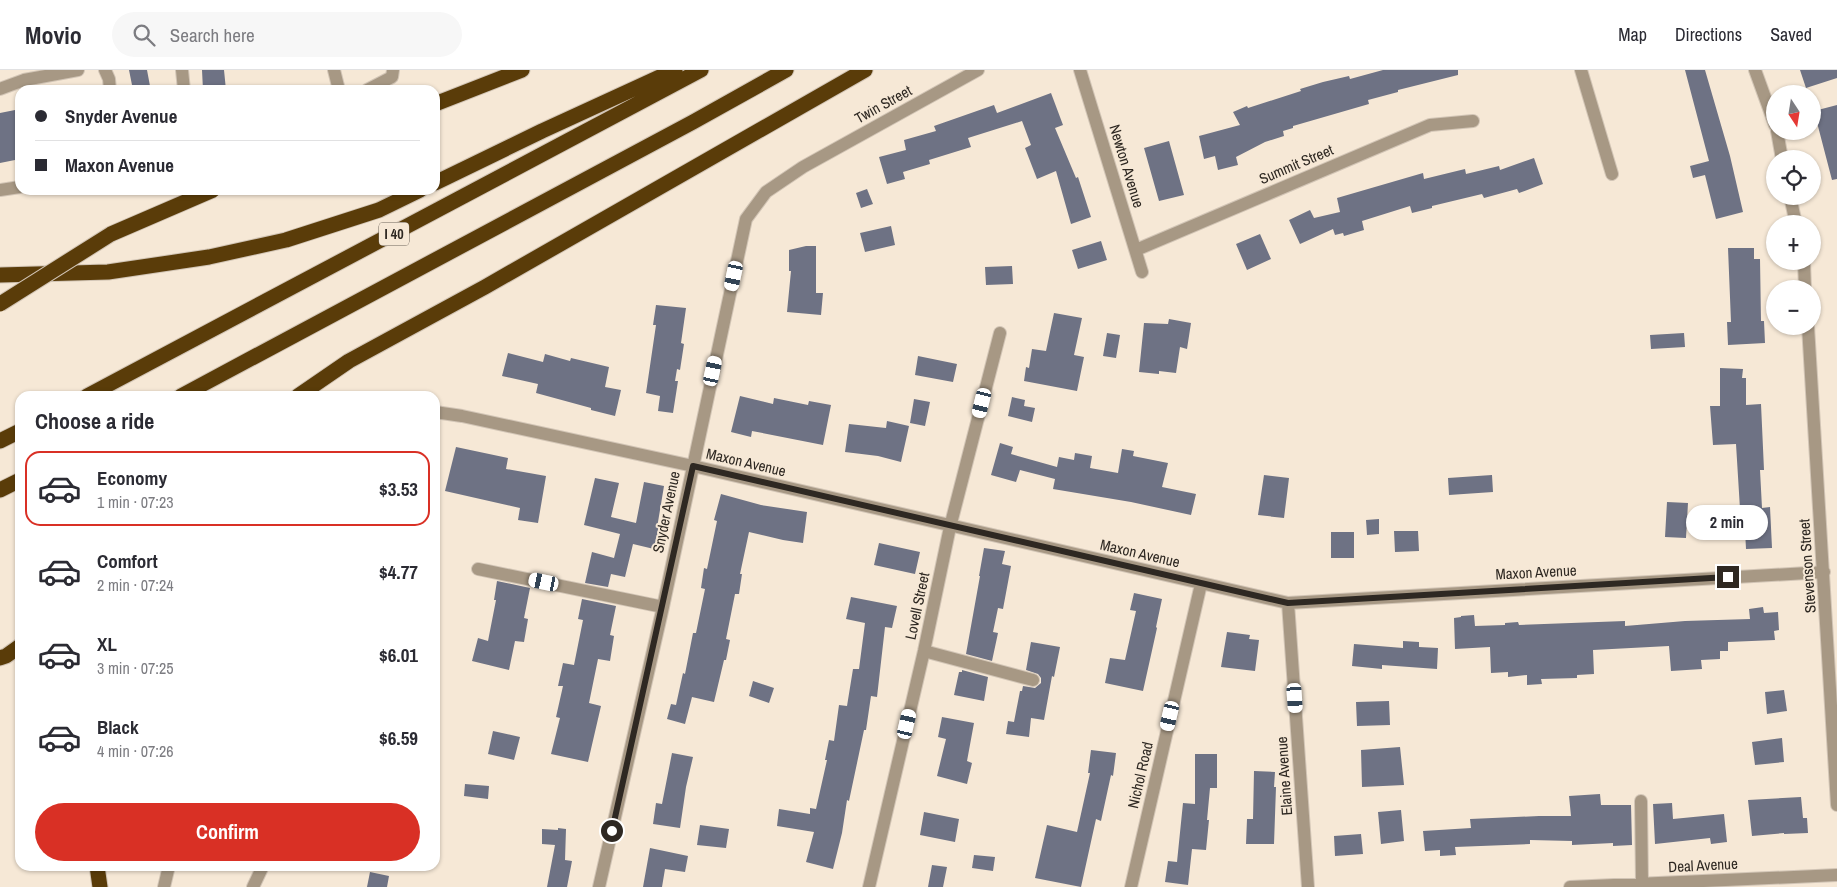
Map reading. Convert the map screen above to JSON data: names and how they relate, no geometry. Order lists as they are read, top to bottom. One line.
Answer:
{"streets":{"highway":["I 40"],"street":["Twin Street","Summit Street","Newton Avenue","Maxon Avenue","Snyder Avenue","Stevenson Street","Lovell Street","Nichol Road","Elaine Avenue","Deal Avenue"]},"crossings":[["Twin Street","Snyder Avenue"],["Summit Street","Newton Avenue"],["Maxon Avenue","Snyder Avenue"],["Maxon Avenue","Stevenson Street"],["Maxon Avenue","Lovell Street"],["Maxon Avenue","Nichol Road"],["Maxon Avenue","Elaine Avenue"]],"north":"bottom","page":{"header":"Movio","search":"Search here","nav":["Map","Directions","Saved"],"map_buttons":["+","−"],"banner":["Snyder Avenue","Maxon Avenue"],"heading":"Choose a ride","list":[{"name":"Economy","note":"1 min · 07:23","value":"$3.53"},{"name":"Comfort","note":"2 min · 07:24","value":"$4.77"},{"name":"XL","note":"3 min · 07:25","value":"$6.01"},{"name":"Black","note":"4 min · 07:26","value":"$6.59"}],"bubble":"2 min","buttons":"Confirm"}}
